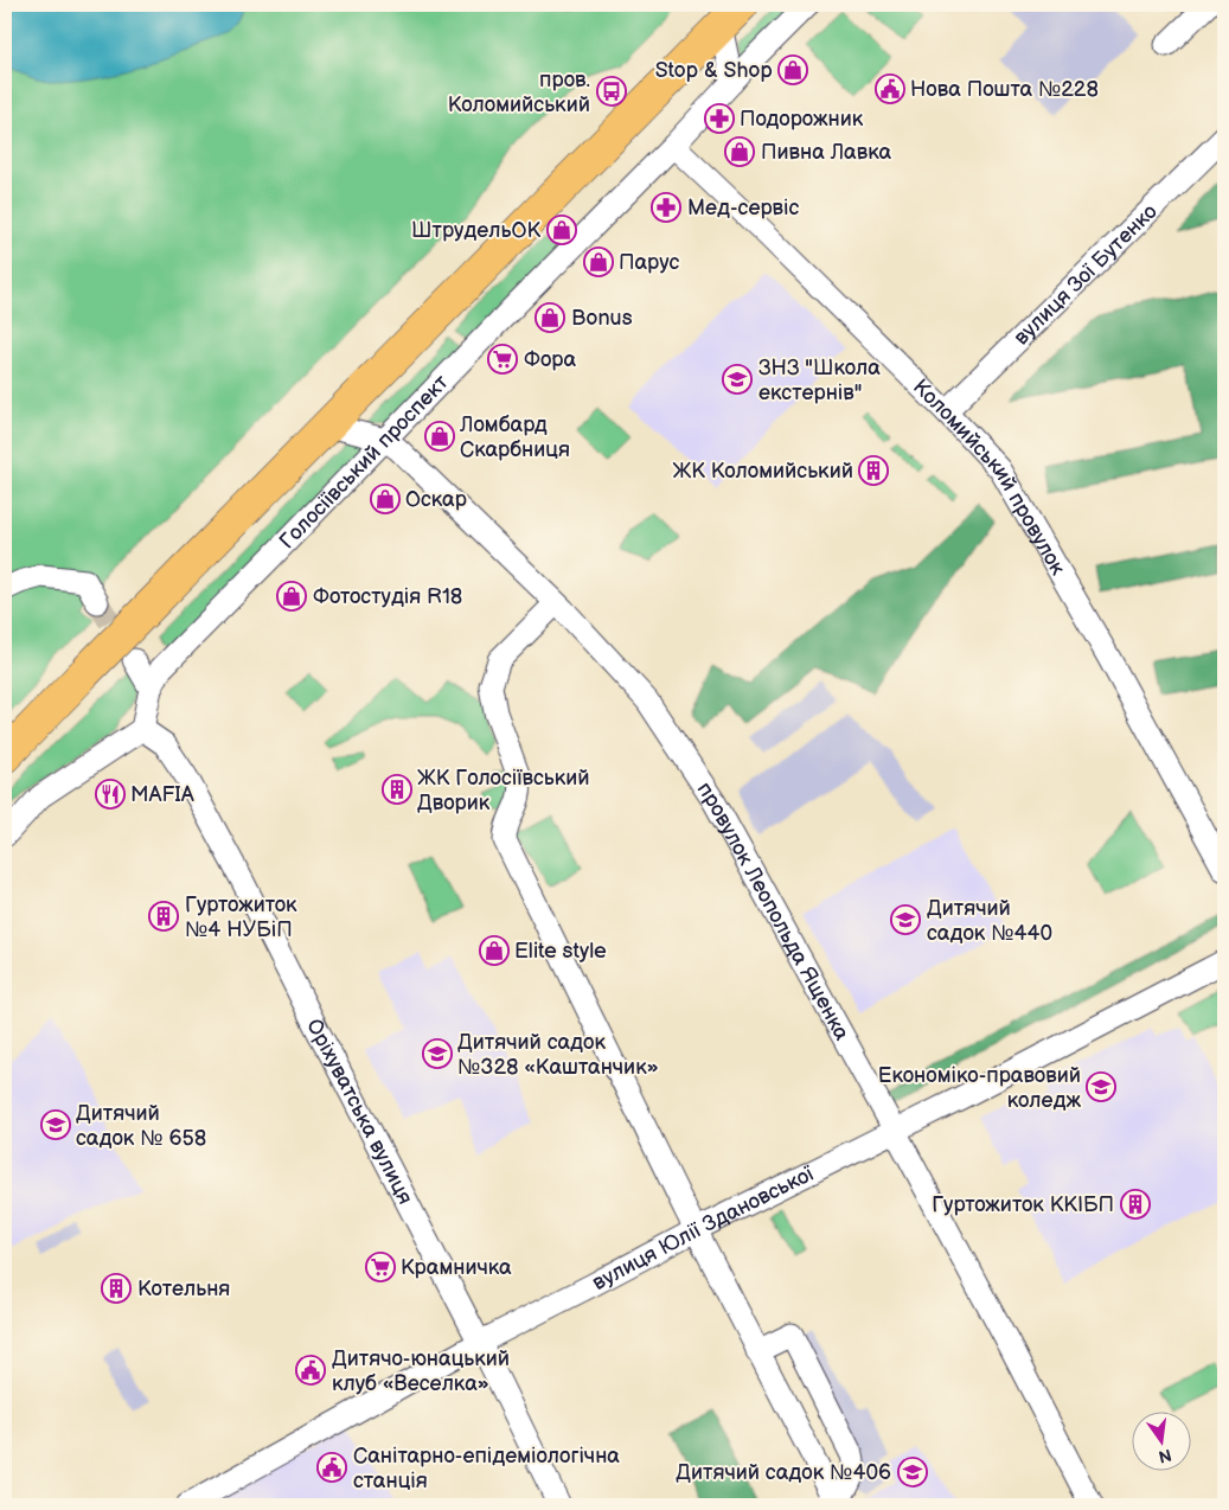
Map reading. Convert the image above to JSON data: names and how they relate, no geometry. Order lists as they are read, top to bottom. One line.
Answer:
{"streets":{"street":["вулиця Зої Бутенко","Голосіївський проспект","Коломийський провулок","провулок Леопольда Ященка","Оріхуватська вулиця","вулиця Юлії Здановської"]},"crossings":[["вулиця Зої Бутенко","Коломийський провулок"],["Голосіївський проспект","Коломийський провулок"],["Голосіївський проспект","провулок Леопольда Ященка"],["Голосіївський проспект","Оріхуватська вулиця"],["провулок Леопольда Ященка","вулиця Юлії Здановської"],["Оріхуватська вулиця","вулиця Юлії Здановської"]],"places":{"shop":["Stop & Shop","Пивна Лавка","ШтрудельОК","Парус","Bonus","Ломбард Скарбниця","Оскар","Фотостудія R18","Elite style"],"public building":["Нова Пошта №228","Дитячо-юнацький клуб «Веселка»","Санітарно-епідеміологічна станція"],"bus stop":["пров. Коломийський"],"pharmacy":["Подорожник","Мед-сервіс"],"supermarket":["Фора","Крамничка"],"school or university":["ЗНЗ \"Школа екстернів\"","Дитячий садок №440","Дитячий садок №328 «Каштанчик»","Економіко-правовий коледж","Дитячий садок № 658","Дитячий садок №406"],"building":["ЖК Коломийський","ЖК Голосіївський Дворик","Гуртожиток №4 НУБіП","Гуртожиток ККІБП","Котельня"],"restaurant":["MAFIA"]},"north":"bottom"}
